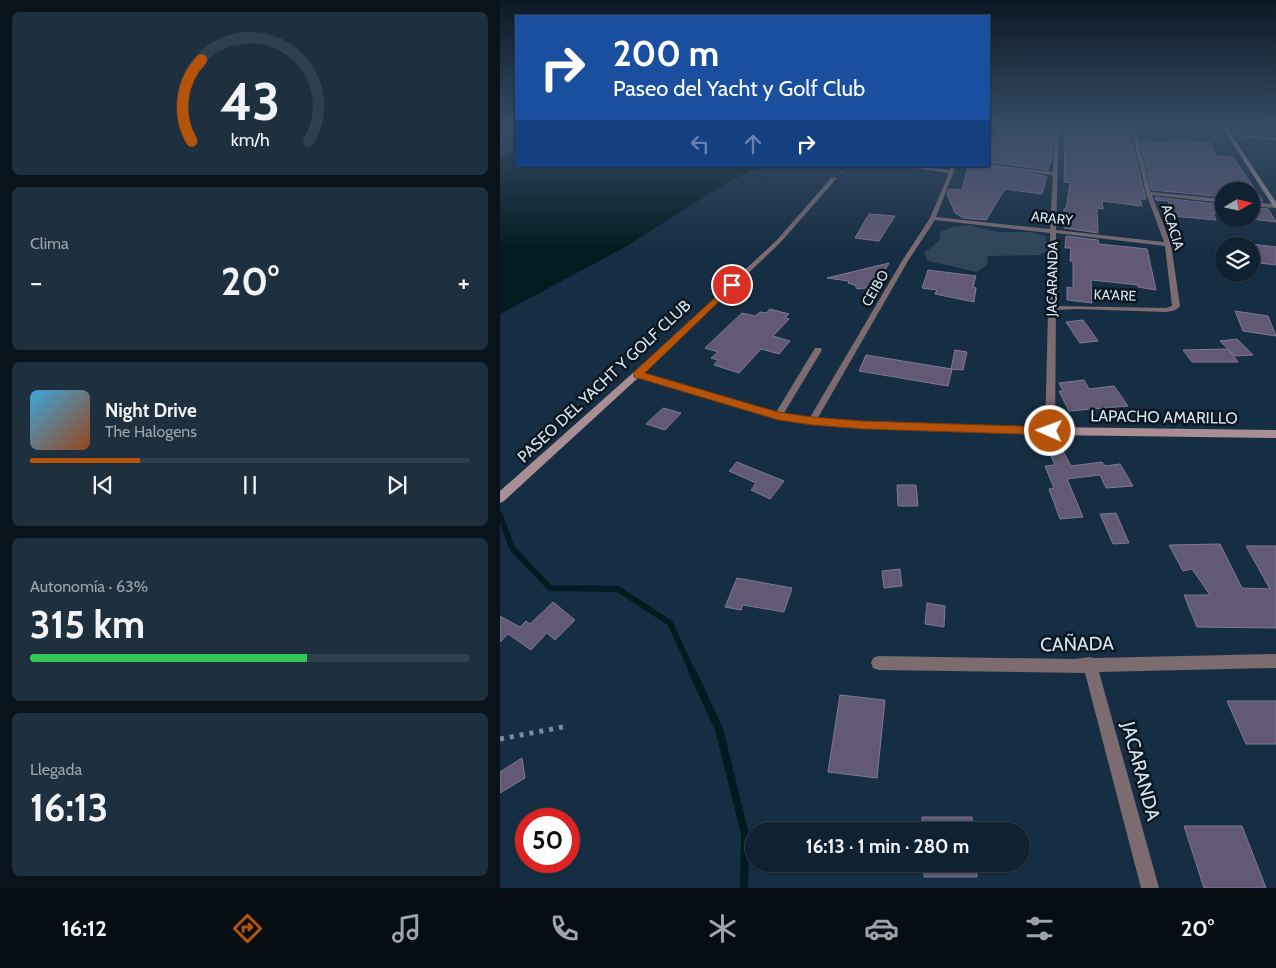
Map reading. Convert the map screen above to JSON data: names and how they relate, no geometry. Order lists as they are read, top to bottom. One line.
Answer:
{"streets":{"main road":["PASEO DEL YACHT Y GOLF CLUB","LAPACHO AMARILLO"],"street":["ARARY","ACACIA","JACARANDA","CEIBO","KA'ARE","CAÑADA"]},"crossings":[["ARARY","ACACIA"],["ARARY","JACARANDA"],["ARARY","CEIBO"],["ACACIA","KA'ARE"],["JACARANDA","KA'ARE"],["JACARANDA","LAPACHO AMARILLO"],["JACARANDA","CAÑADA"],["CEIBO","LAPACHO AMARILLO"],["PASEO DEL YACHT Y GOLF CLUB","LAPACHO AMARILLO"]],"north":"right","page":{"turn":["200 m","Paseo del Yacht y Golf Club"],"tile":["Clima",["Autonomía · 63%","315 km"],["Llegada","16:13"]],"heat":["−","20°","+"],"song":["Night Drive","The Halogens"],"limit":"50","trip":"16:13 · 1 min · 280 m","tabs":["16:12","20°"],"gauge":["43","km/h"]}}
